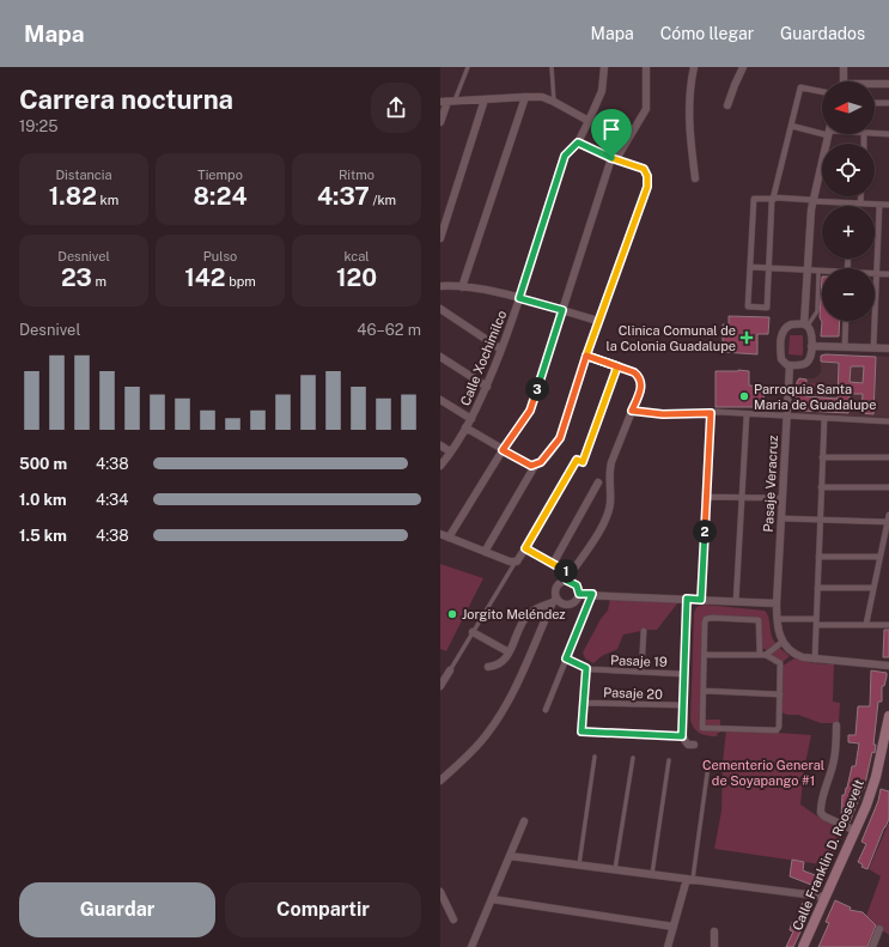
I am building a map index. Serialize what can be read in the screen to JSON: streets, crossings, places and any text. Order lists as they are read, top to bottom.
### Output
{
  "streets": {
    "main road": ["Calle Franklin D. Roosevelt"],
    "street": [
      "Calle Xochimilco",
      "Pasaje Veracruz",
      "Pasaje 19",
      "Pasaje 20"
    ]
  },
  "parks": ["Cementerio General de Soyapango #1"],
  "places": {
    "health": ["Clinica Comunal de la Colonia Guadalupe"],
    "other": ["Parroquia Santa Maria de Guadalupe", "Jorgito Meléndez"]
  },
  "north": "left",
  "page": {
    "header": "Mapa",
    "nav": ["Mapa", "Cómo llegar", "Guardados"],
    "heading": ["Carrera nocturna", "19:25"],
    "map_buttons": ["+", "−"],
    "stats": [
      ["Distancia", "1.82 km"],
      ["Tiempo", "8:24"],
      ["Ritmo", "4:37 /km"],
      ["Desnivel", "23 m"],
      ["Pulso", "142 bpm"],
      ["kcal", "120"]
    ],
    "chart": ["Desnivel", "46–62 m"],
    "pins": ["3", "2", "1"],
    "list": [
      {
        "name": "500 m",
        "note": "4:38"
      },
      {
        "name": "1.0 km",
        "note": "4:34"
      },
      {
        "name": "1.5 km",
        "note": "4:38"
      }
    ],
    "buttons": ["Guardar", "Compartir"]
  }
}
